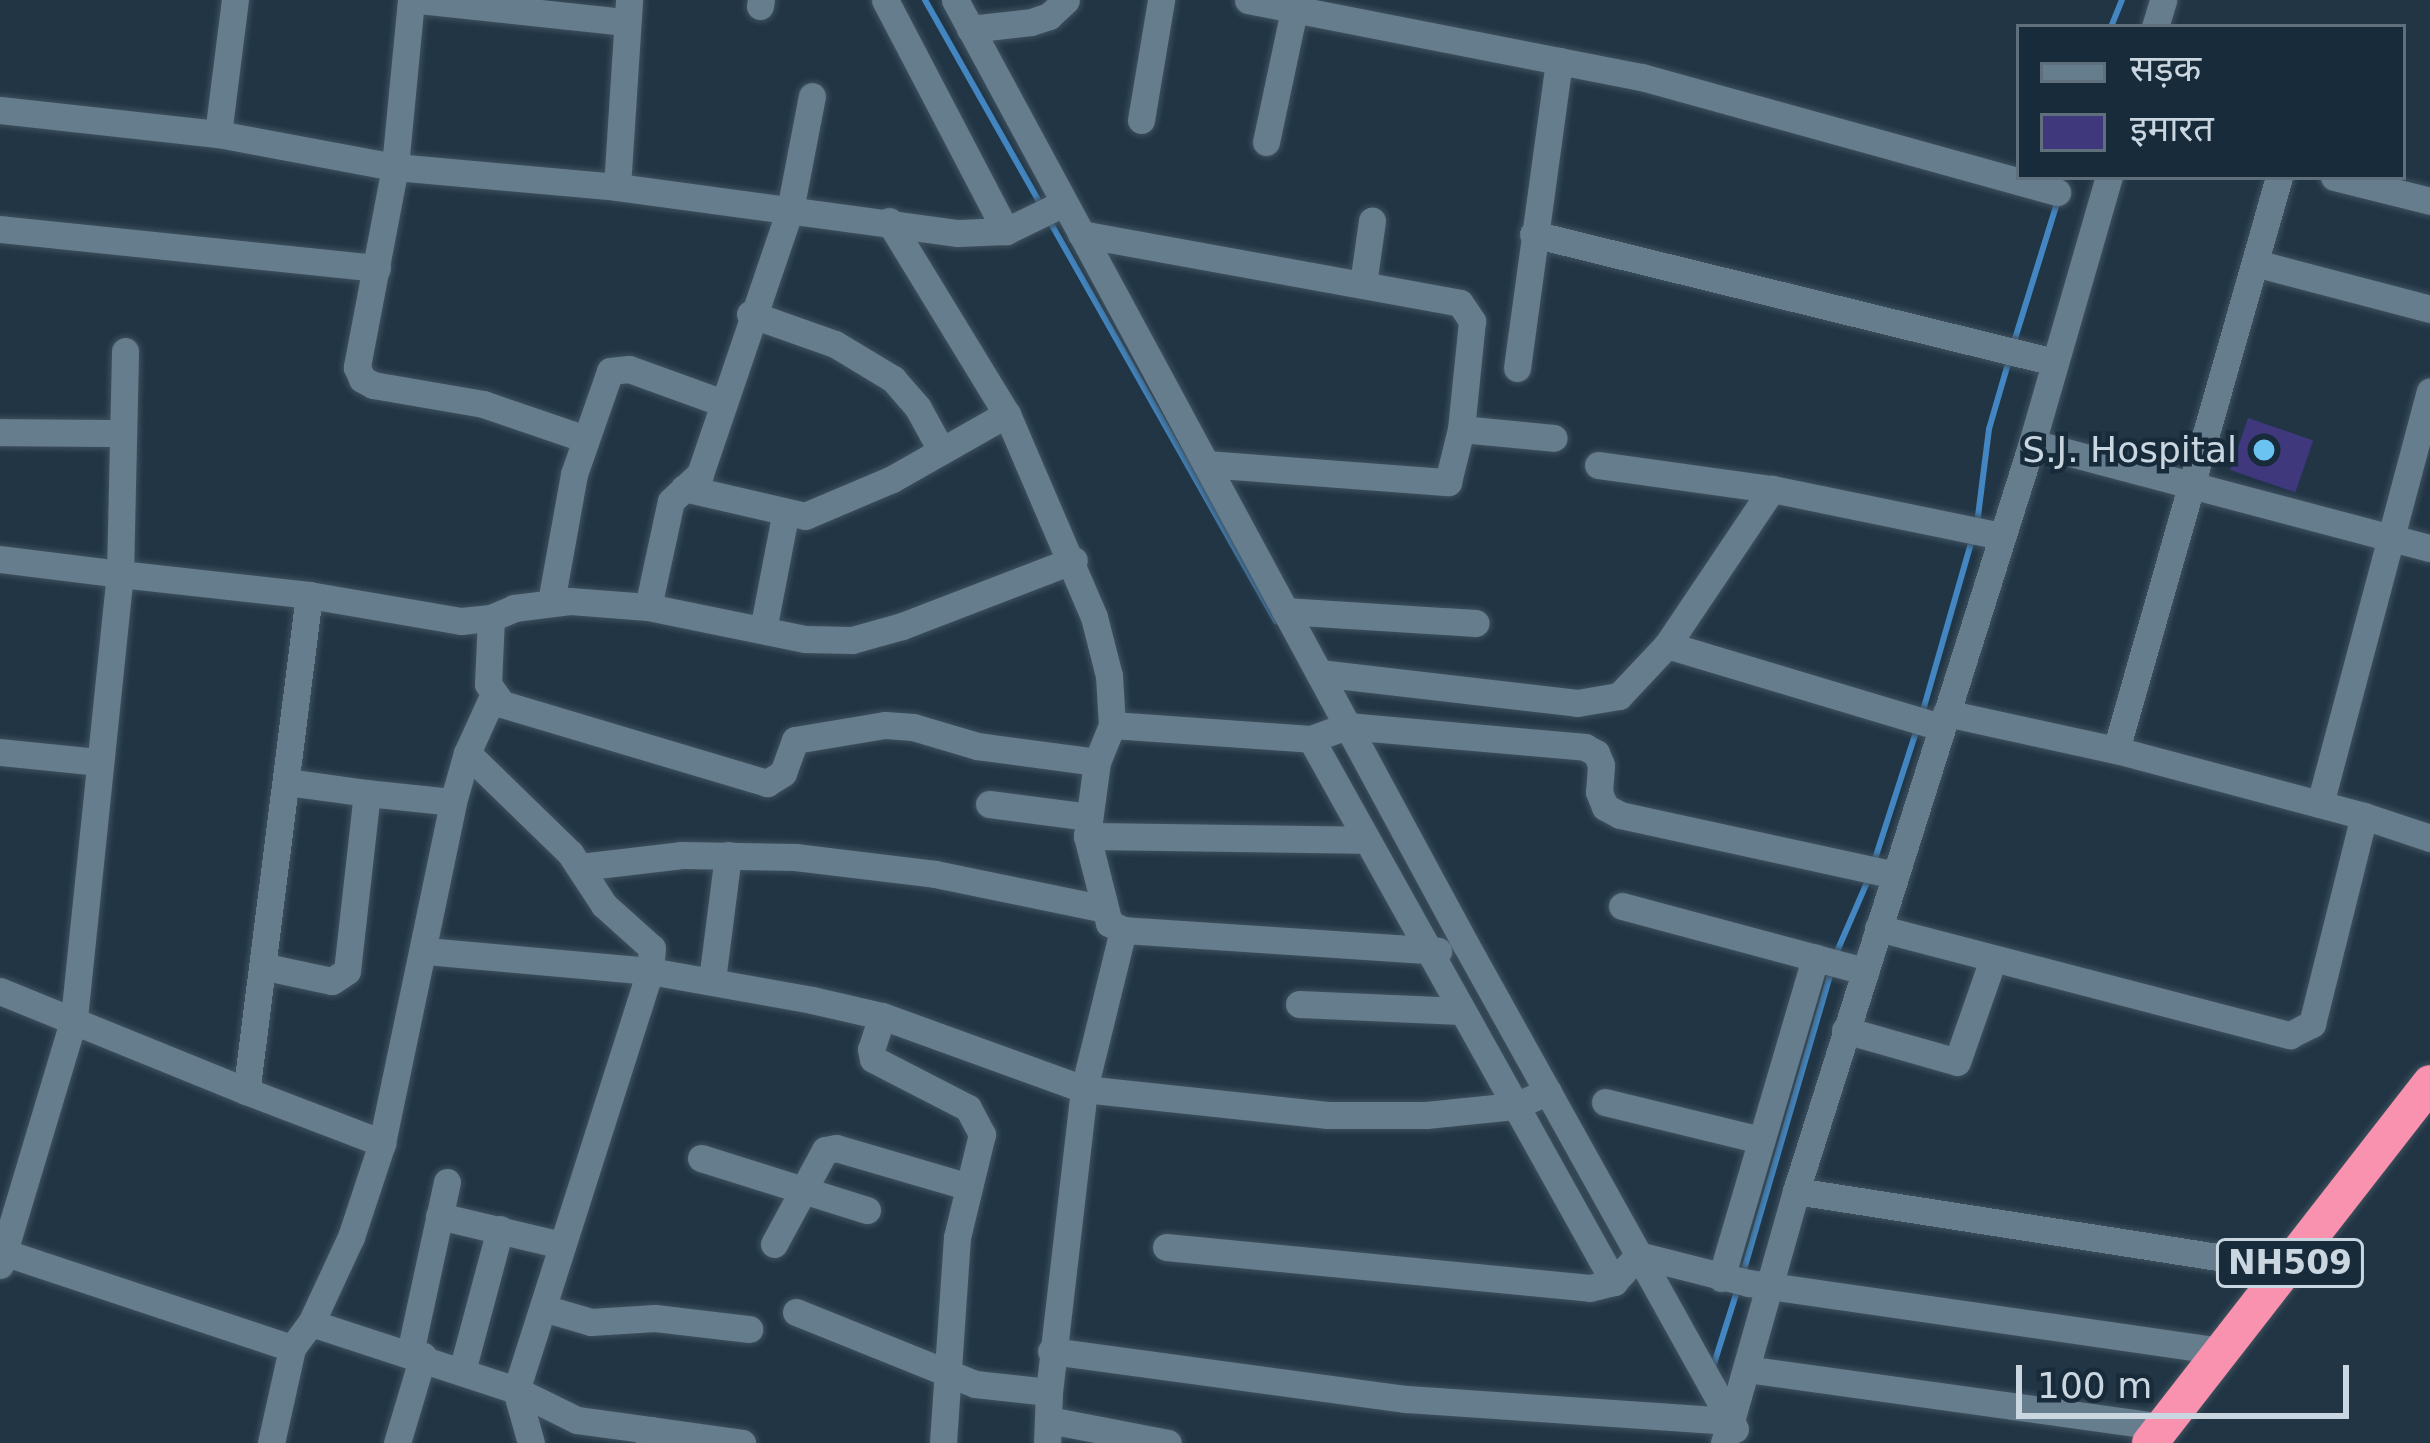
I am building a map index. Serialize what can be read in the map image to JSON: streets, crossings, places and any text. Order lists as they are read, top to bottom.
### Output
{
  "streets": {
    "highway": ["NH509"]
  },
  "places": ["S.J. Hospital"],
  "legend": ["सड़क", "इमारत"],
  "scale_bar": "100 m"
}
